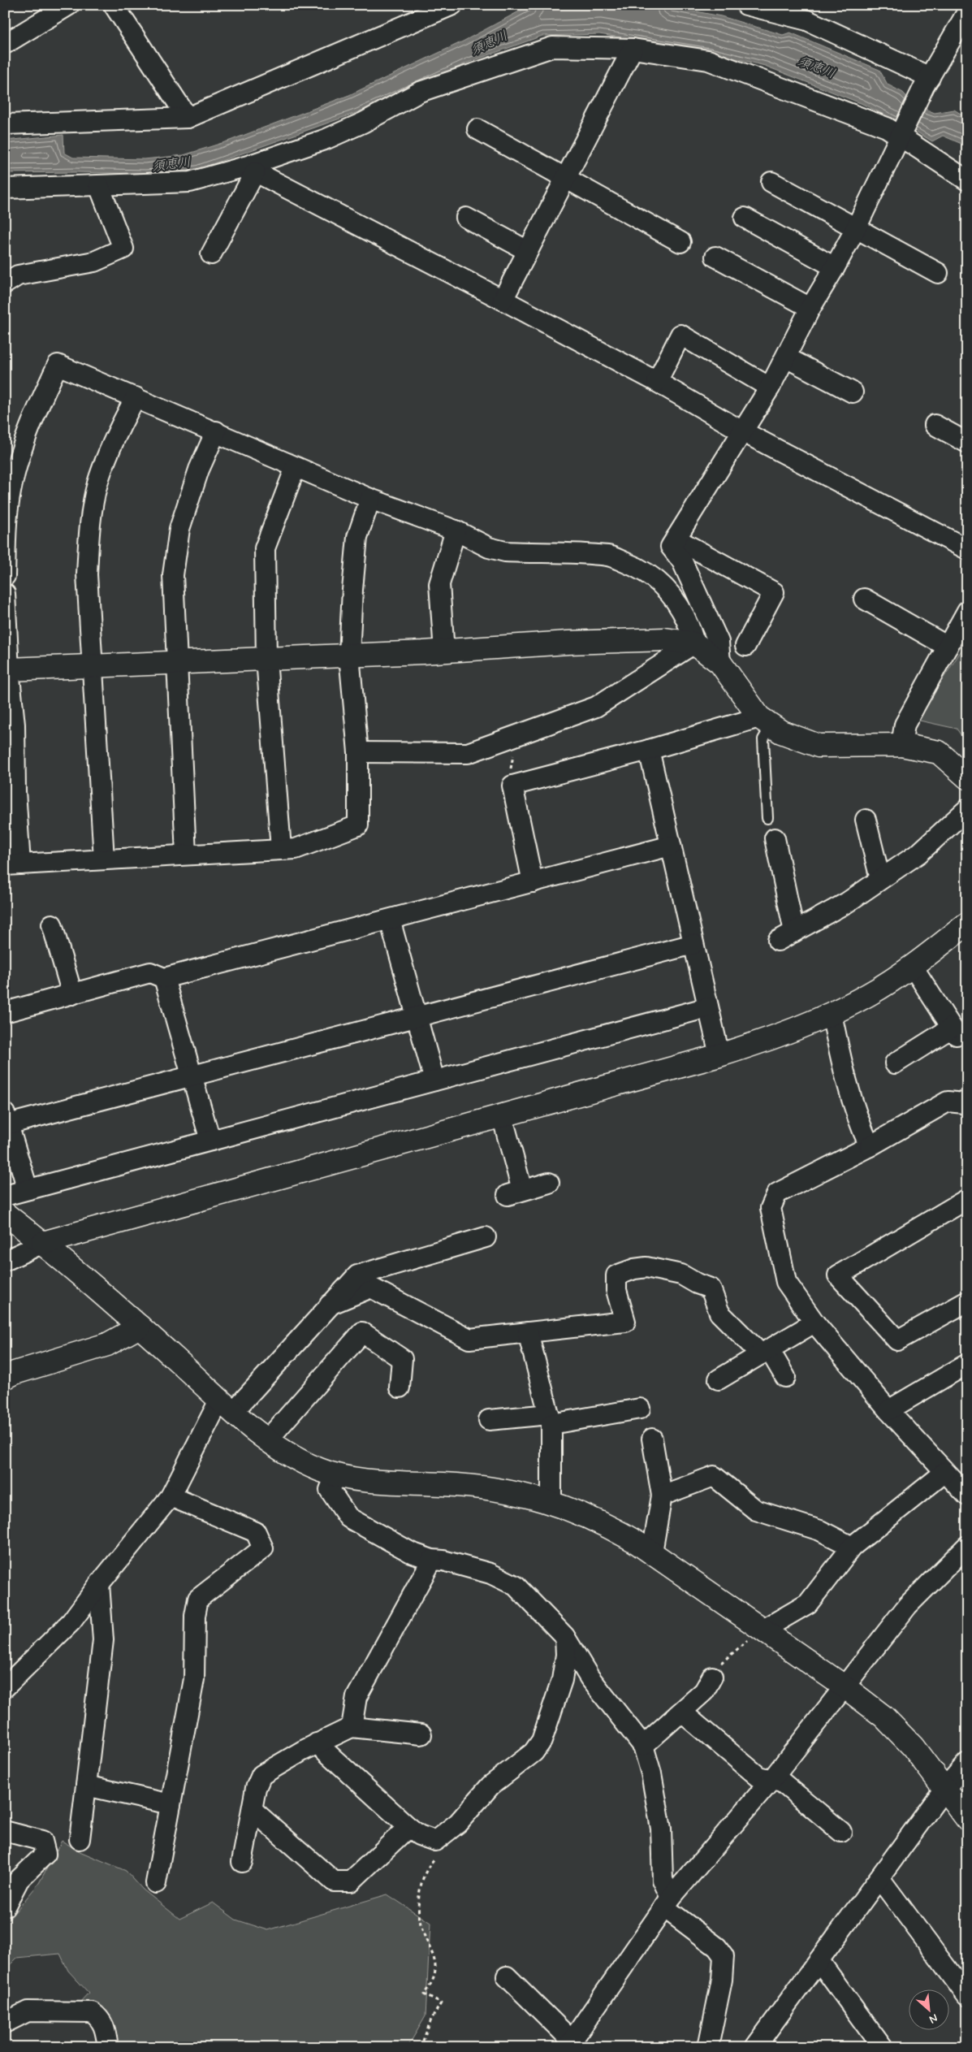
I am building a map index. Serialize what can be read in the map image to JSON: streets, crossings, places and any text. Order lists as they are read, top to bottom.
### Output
{
  "water": ["須恵川"],
  "north": "bottom right"
}
